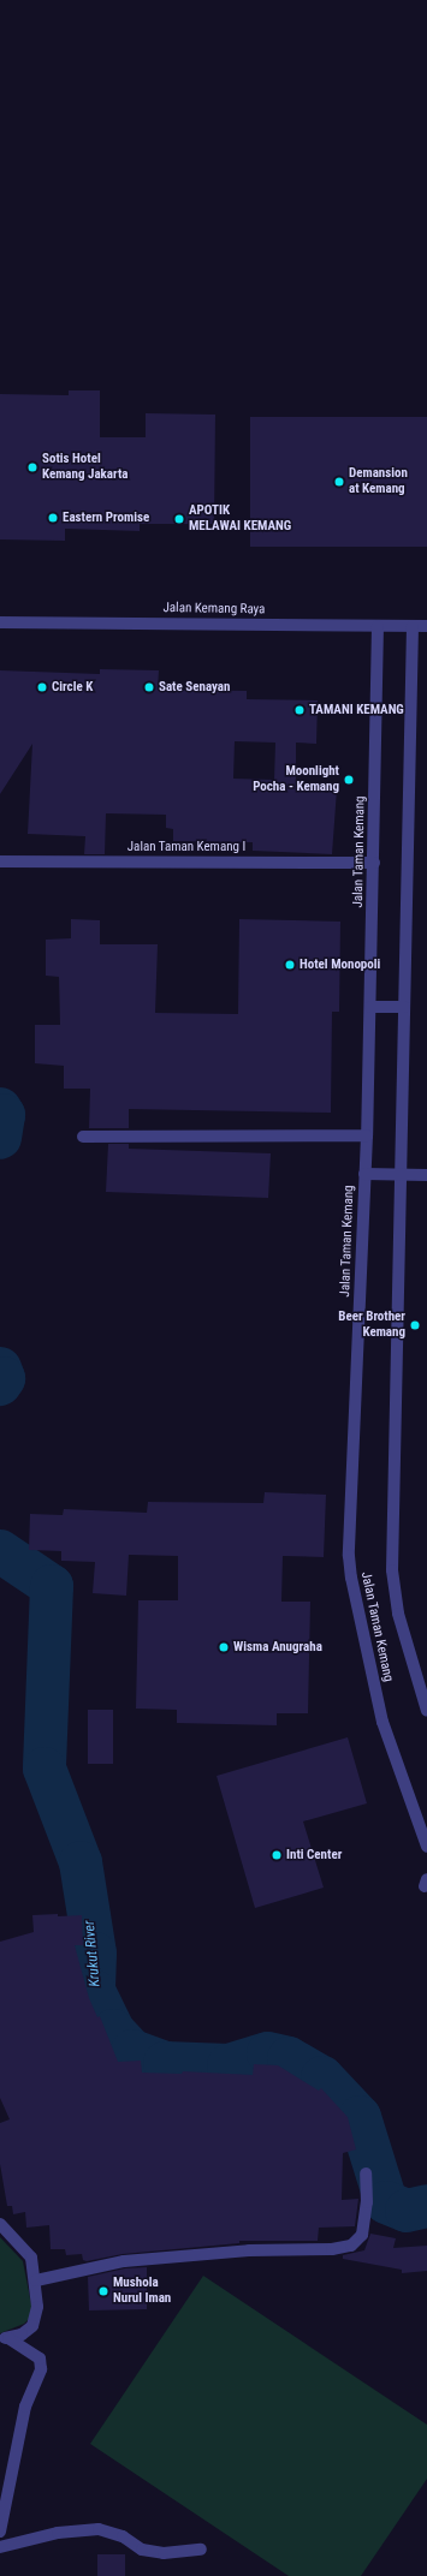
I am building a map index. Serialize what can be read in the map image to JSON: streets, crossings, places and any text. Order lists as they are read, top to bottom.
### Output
{
  "streets": {
    "street": ["Jalan Kemang Raya", "Jalan Taman Kemang I", "Jalan Taman Kemang"]
  },
  "crossings": [
    ["Jalan Kemang Raya", "Jalan Taman Kemang"],
    ["Jalan Taman Kemang I", "Jalan Taman Kemang"]
  ],
  "water": ["Krukut River"],
  "places": [
    "Sotis Hotel Kemang Jakarta",
    "Demansion at Kemang",
    "Eastern Promise",
    "APOTIK MELAWAI KEMANG",
    "Circle K",
    "Sate Senayan",
    "TAMANI KEMANG",
    "Moonlight Pocha - Kemang",
    "Hotel Monopoli",
    "Beer Brother Kemang",
    "Wisma Anugraha",
    "Inti Center",
    "Mushola Nurul Iman"
  ]
}
